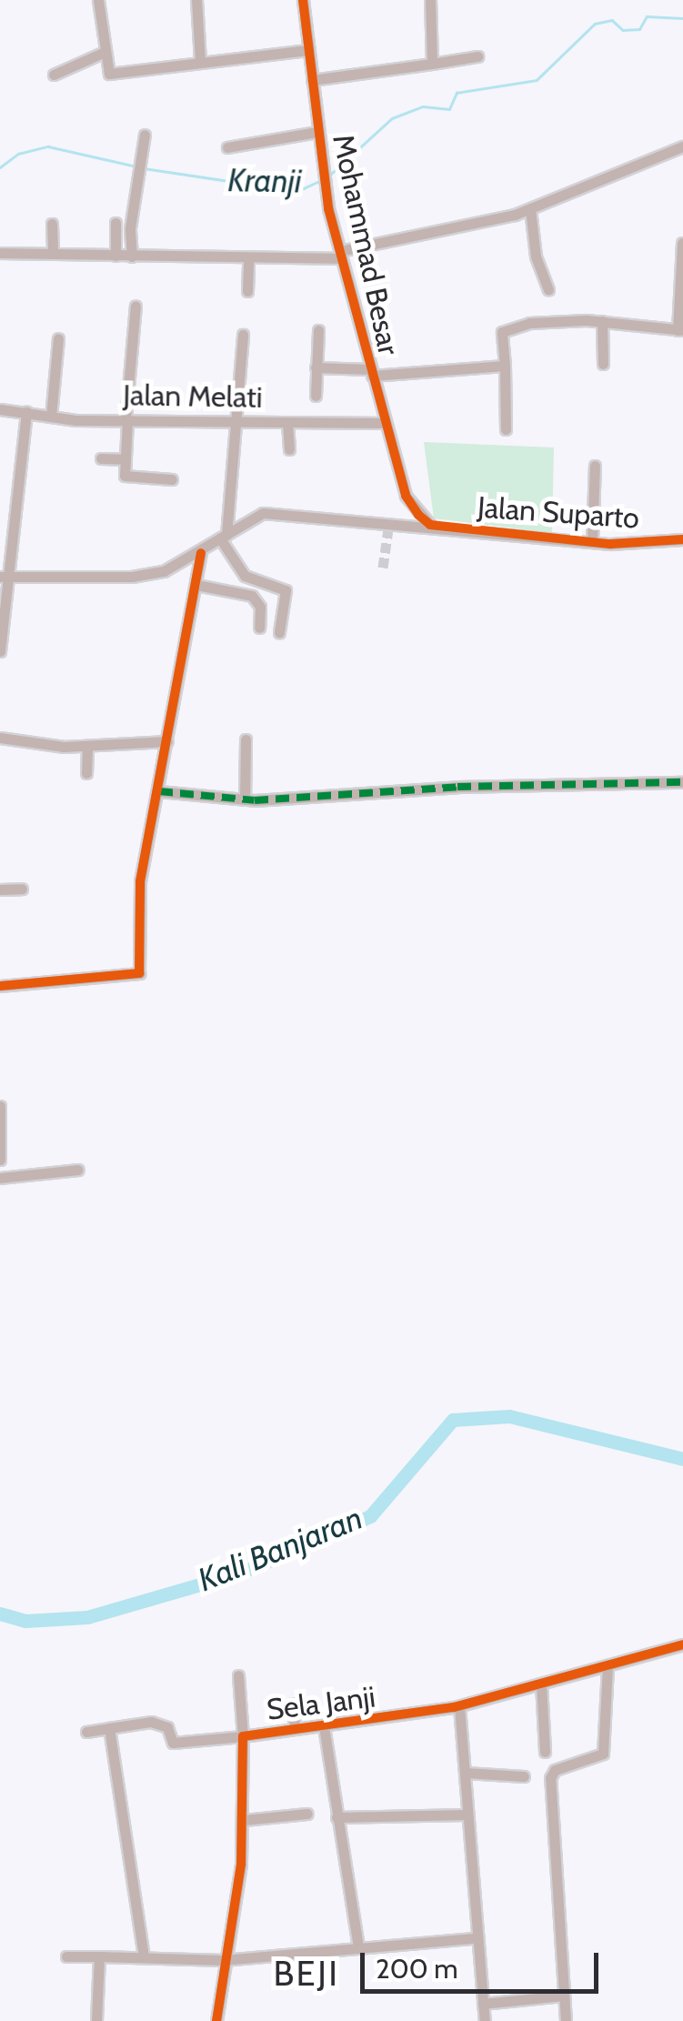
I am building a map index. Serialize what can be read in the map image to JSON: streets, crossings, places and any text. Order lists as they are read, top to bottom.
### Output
{
  "streets": {
    "street": [
      "Mohammad Besar",
      "Jalan Melati",
      "Jalan Suparto",
      "Sela Janji"
    ]
  },
  "crossings": [
    ["Mohammad Besar", "Jalan Melati"]
  ],
  "districts": ["BEJI"],
  "water": ["Kranji", "Kali Banjaran"],
  "scale_bar": "200 m"
}
